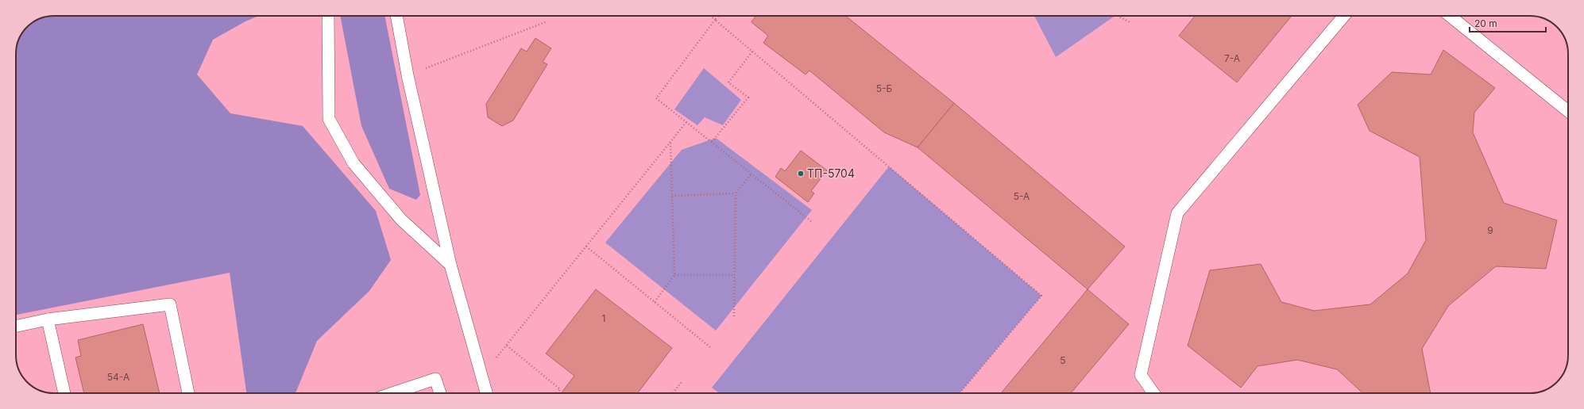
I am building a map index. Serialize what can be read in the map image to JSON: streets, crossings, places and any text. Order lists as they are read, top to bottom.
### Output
{
  "places": ["ТП-5704"],
  "house_numbers": [
    "7-А",
    "5-Б",
    "5-А",
    "9",
    "1",
    "5",
    "54-А"
  ],
  "scale_bar": "20 m"
}
